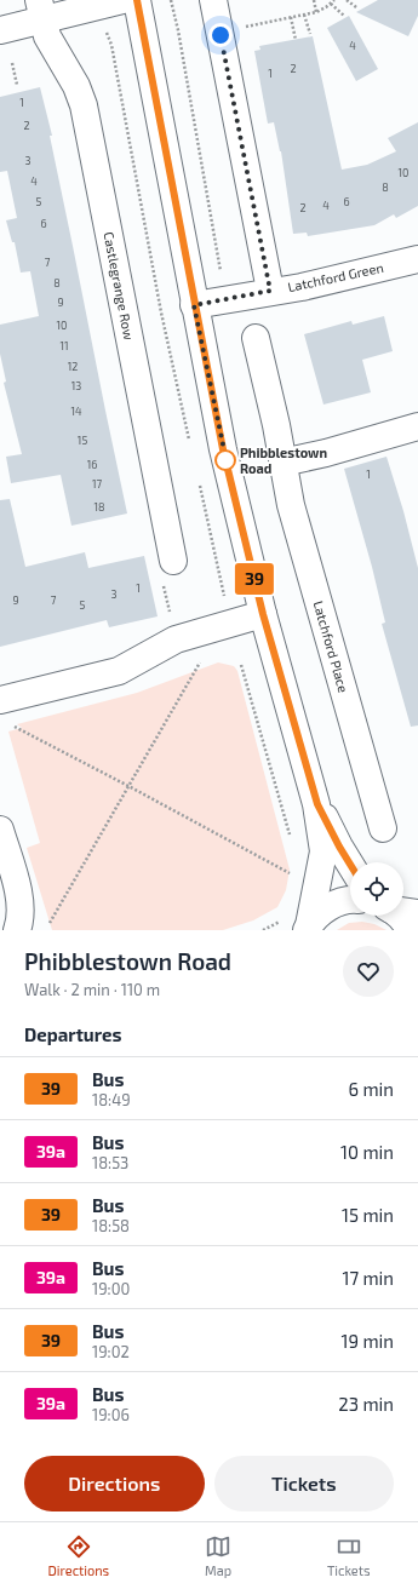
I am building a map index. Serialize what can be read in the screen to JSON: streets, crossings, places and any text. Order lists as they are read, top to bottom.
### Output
{
  "streets": {
    "street": ["Latchford Green", "Castlegrange Row", "Latchford Place"]
  },
  "places": ["Phibblestown Road"],
  "lines": ["bus line 39"],
  "house_numbers": [
    "4",
    "2",
    "1",
    "1",
    "2",
    "3",
    "10",
    "4",
    "8",
    "5",
    "6",
    "4",
    "2",
    "6",
    "7",
    "8",
    "9",
    "10",
    "11",
    "12",
    "13",
    "14",
    "15",
    "16",
    "1",
    "17",
    "18",
    "1",
    "3",
    "9",
    "7",
    "5"
  ],
  "page": {
    "on_map": "39",
    "heading": [
      ["Phibblestown Road", "Walk · 2 min · 110 m"],
      "Departures"
    ],
    "list": [
      {
        "mark": "39",
        "name": "Bus",
        "note": "18:49",
        "value": "6 min"
      },
      {
        "mark": "39a",
        "name": "Bus",
        "note": "18:53",
        "value": "10 min"
      },
      {
        "mark": "39",
        "name": "Bus",
        "note": "18:58",
        "value": "15 min"
      },
      {
        "mark": "39a",
        "name": "Bus",
        "note": "19:00",
        "value": "17 min"
      },
      {
        "mark": "39",
        "name": "Bus",
        "note": "19:02",
        "value": "19 min"
      },
      {
        "mark": "39a",
        "name": "Bus",
        "note": "19:06",
        "value": "23 min"
      }
    ],
    "buttons": ["Directions", "Tickets"],
    "tabs": ["Directions", "Map", "Tickets"]
  }
}
